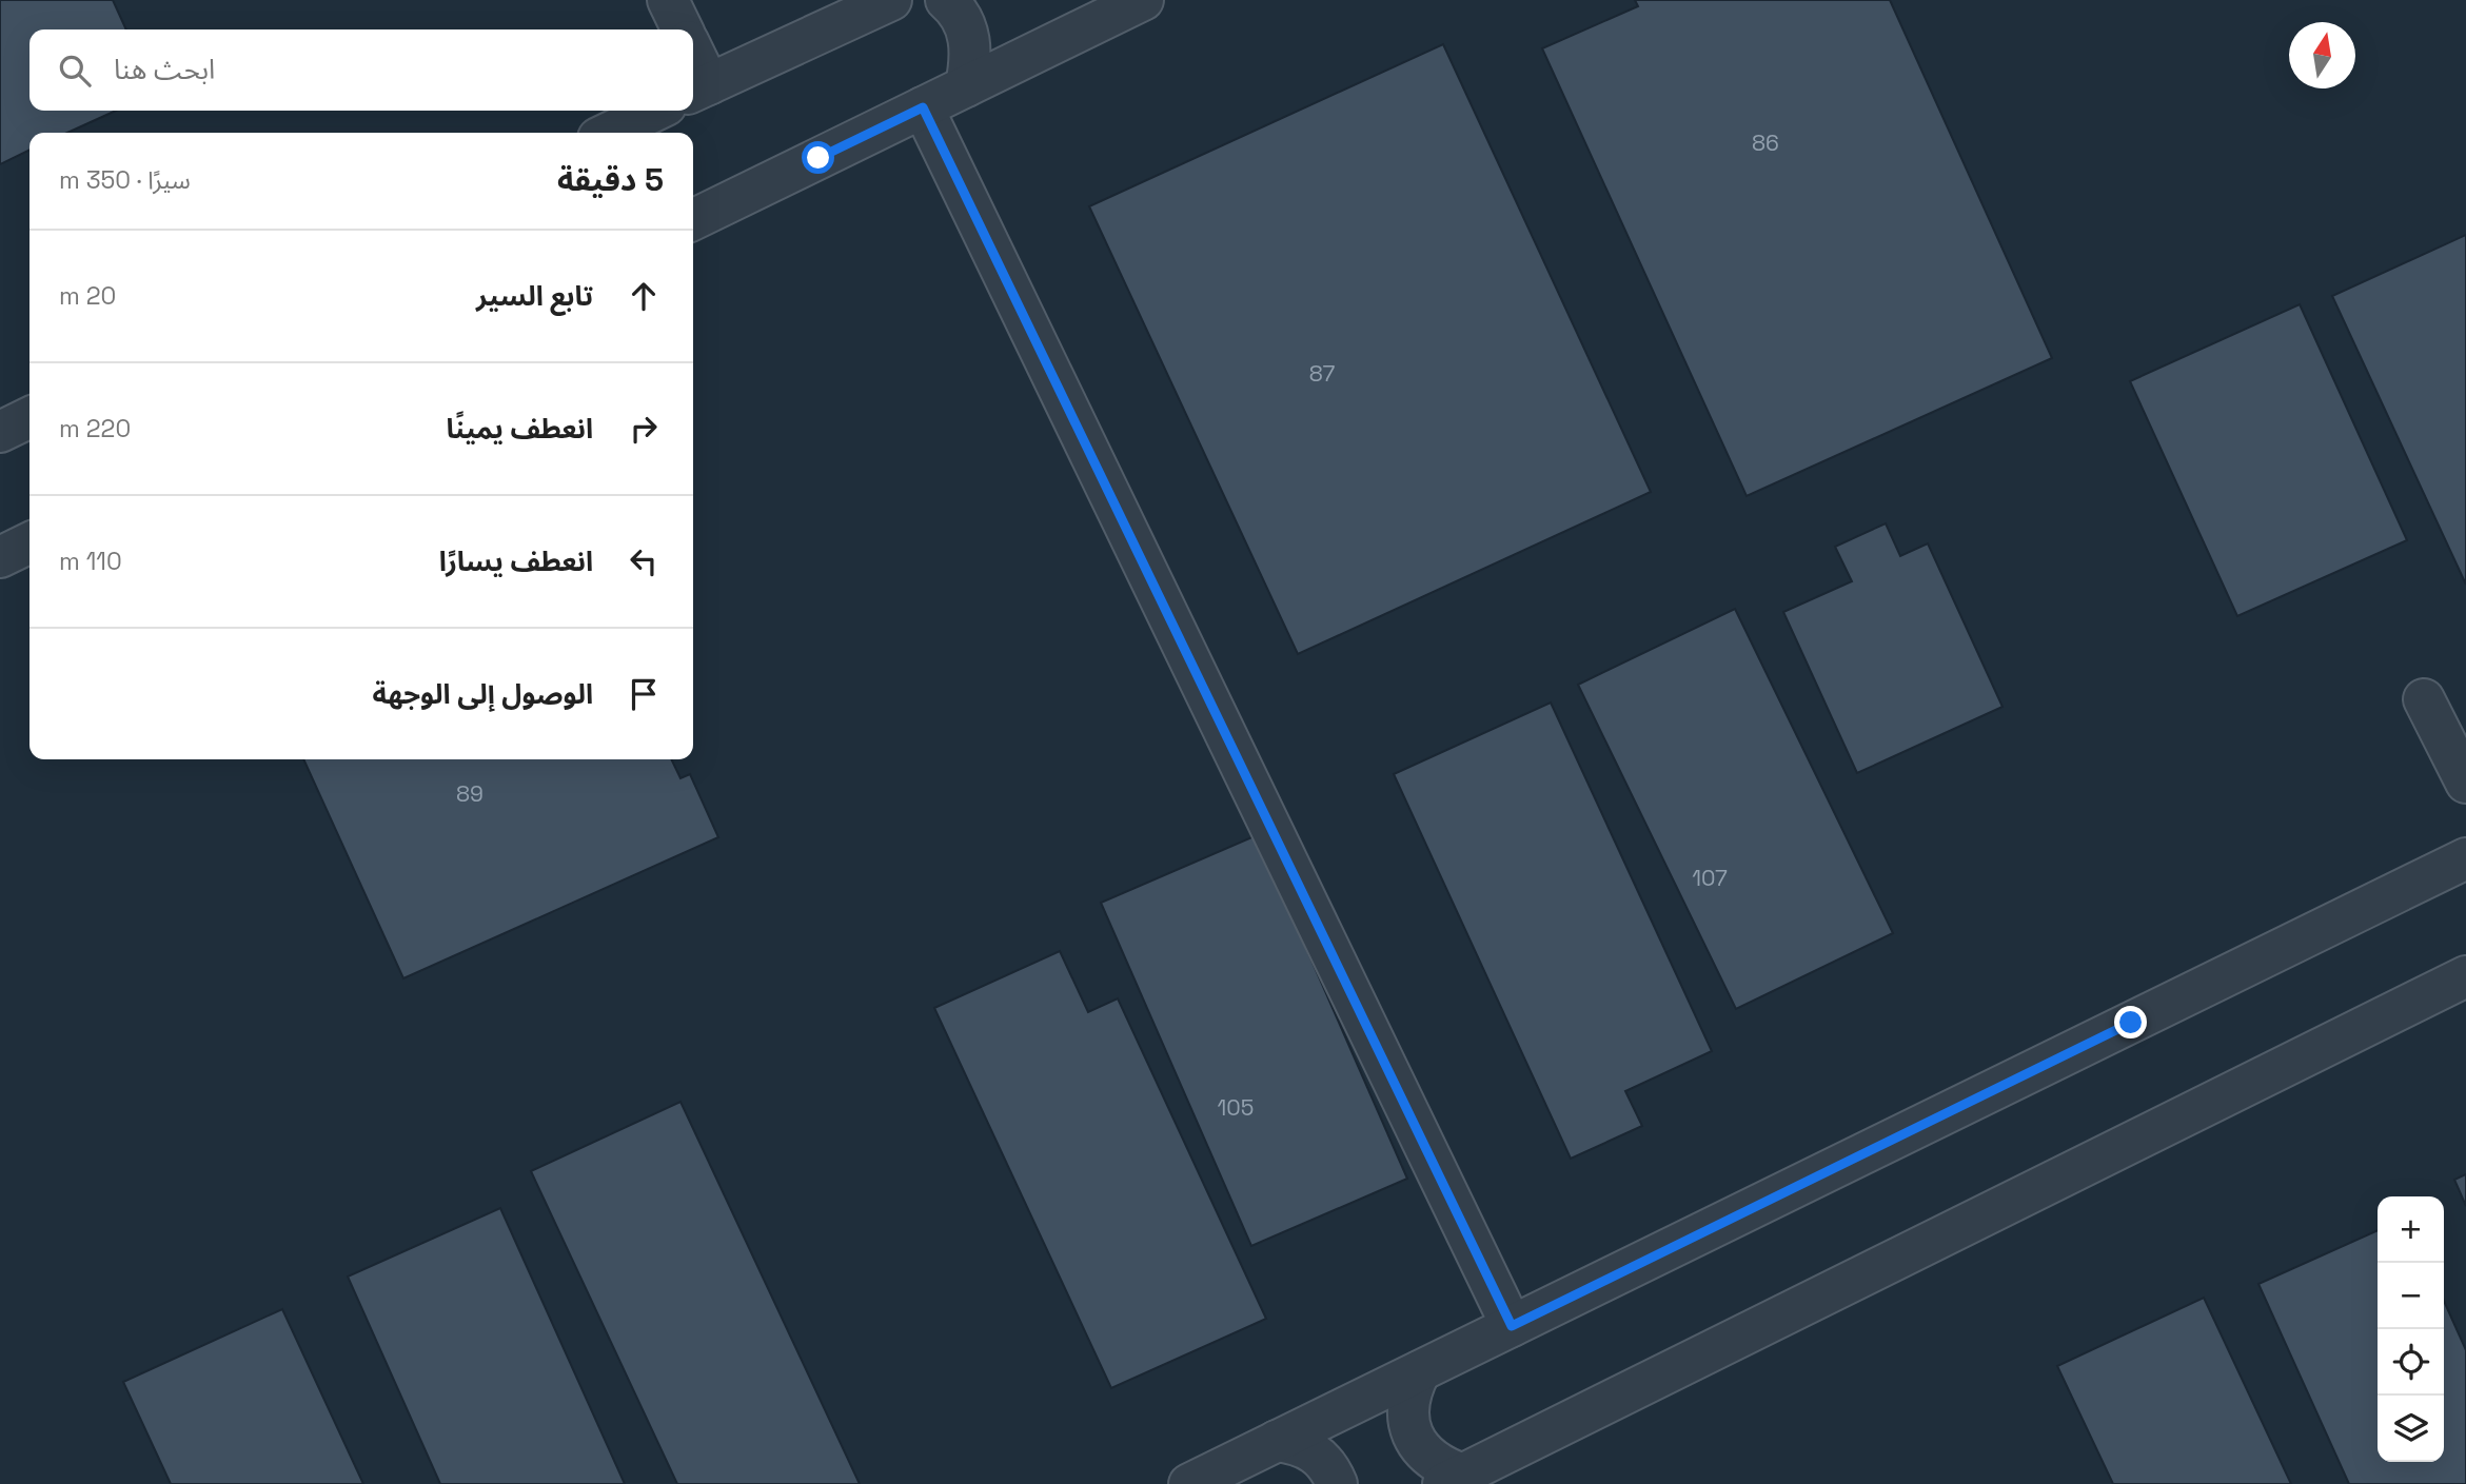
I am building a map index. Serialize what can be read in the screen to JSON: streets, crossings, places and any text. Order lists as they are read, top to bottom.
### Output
{
  "house_numbers": [
    "86",
    "87",
    "89",
    "107",
    "105"
  ],
  "north": "top",
  "page": {
    "search": "ابحث هنا",
    "heading": ["5 دقيقة", "سيرًا · 350 m"],
    "list": [
      ["تابع السير", "20 m"],
      ["انعطف يمينًا", "220 m"],
      ["انعطف يسارًا", "110 m"],
      "الوصول إلى الوجهة"
    ],
    "map_buttons": ["+", "−"]
  }
}
